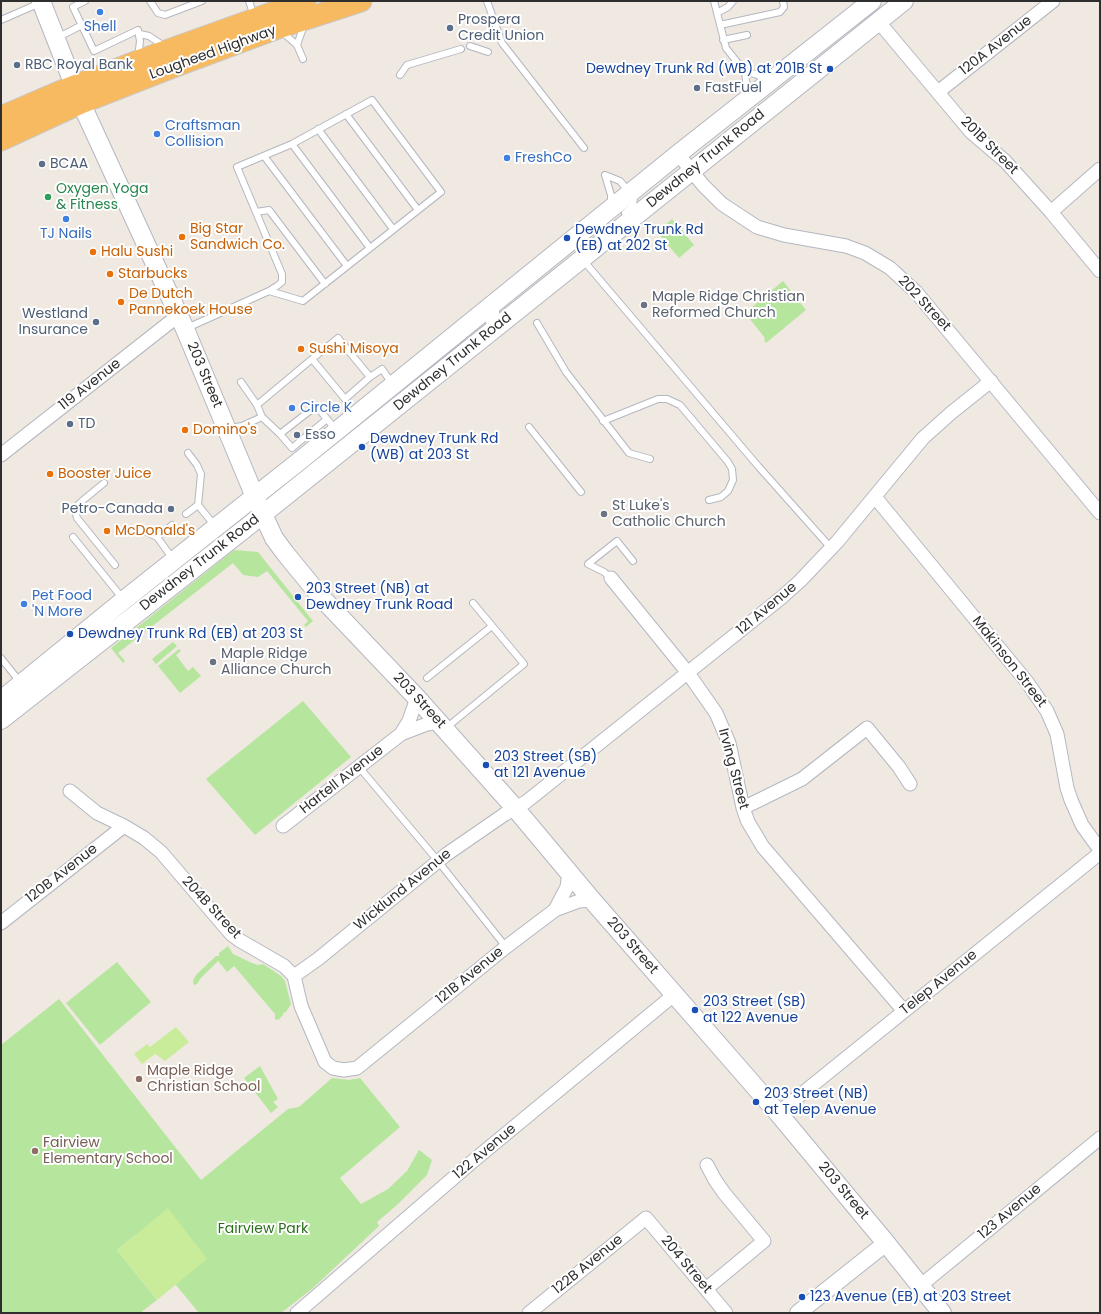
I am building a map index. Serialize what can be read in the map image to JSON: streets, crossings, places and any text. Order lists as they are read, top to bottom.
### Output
{
  "streets": {
    "highway": ["Lougheed Highway"],
    "main road": ["Dewdney Trunk Road", "203 Street"],
    "street": [
      "120A Avenue",
      "201B Street",
      "202 Street",
      "119 Avenue",
      "121 Avenue",
      "Makinson Street",
      "Irving Street",
      "Hartell Avenue",
      "120B Avenue",
      "Wicklund Avenue",
      "204B Street",
      "121B Avenue",
      "Telep Avenue",
      "122 Avenue",
      "123 Avenue",
      "122B Avenue",
      "204 Street"
    ]
  },
  "crossings": [
    ["120A Avenue", "201B Street"],
    ["Lougheed Highway", "203 Street"],
    ["201B Street", "Dewdney Trunk Road"],
    ["Dewdney Trunk Road", "202 Street"],
    ["Dewdney Trunk Road", "203 Street"],
    ["202 Street", "121 Avenue"],
    ["203 Street", "119 Avenue"],
    ["203 Street", "121 Avenue"],
    ["203 Street", "Hartell Avenue"],
    ["203 Street", "Wicklund Avenue"],
    ["203 Street", "121B Avenue"],
    ["203 Street", "Telep Avenue"],
    ["203 Street", "122 Avenue"],
    ["203 Street", "123 Avenue"],
    ["121 Avenue", "Makinson Street"],
    ["121 Avenue", "Irving Street"],
    ["121 Avenue", "Wicklund Avenue"],
    ["Makinson Street", "Telep Avenue"],
    ["Irving Street", "Telep Avenue"],
    ["120B Avenue", "204B Street"],
    ["Wicklund Avenue", "204B Street"],
    ["Wicklund Avenue", "121B Avenue"],
    ["204B Street", "121B Avenue"],
    ["122B Avenue", "204 Street"]
  ],
  "parks": ["Fairview Park"],
  "places": [
    "Shell",
    "Prospera Credit Union",
    "RBC Royal Bank",
    "Dewdney Trunk Rd (WB) at 201B St",
    "FastFuel",
    "Craftsman Collision",
    "FreshCo",
    "BCAA",
    "Oxygen Yoga & Fitness",
    "TJ Nails",
    "Big Star Sandwich Co.",
    "Dewdney Trunk Rd (EB) at 202 St",
    "Halu Sushi",
    "Starbucks",
    "De Dutch Pannekoek House",
    "Maple Ridge Christian Reformed Church",
    "Westland Insurance",
    "Sushi Misoya",
    "Circle K",
    "TD",
    "Domino's",
    "Esso",
    "Dewdney Trunk Rd (WB) at 203 St",
    "Booster Juice",
    "Petro-Canada",
    "St Luke's Catholic Church",
    "McDonald's",
    "203 Street (NB) at Dewdney Trunk Road",
    "Pet Food 'N More",
    "Dewdney Trunk Rd (EB) at 203 St",
    "Maple Ridge Alliance Church",
    "203 Street (SB) at 121 Avenue",
    "203 Street (SB) at 122 Avenue",
    "Maple Ridge Christian School",
    "203 Street (NB) at Telep Avenue",
    "Fairview Elementary School",
    "123 Avenue (EB) at 203 Street"
  ]
}
